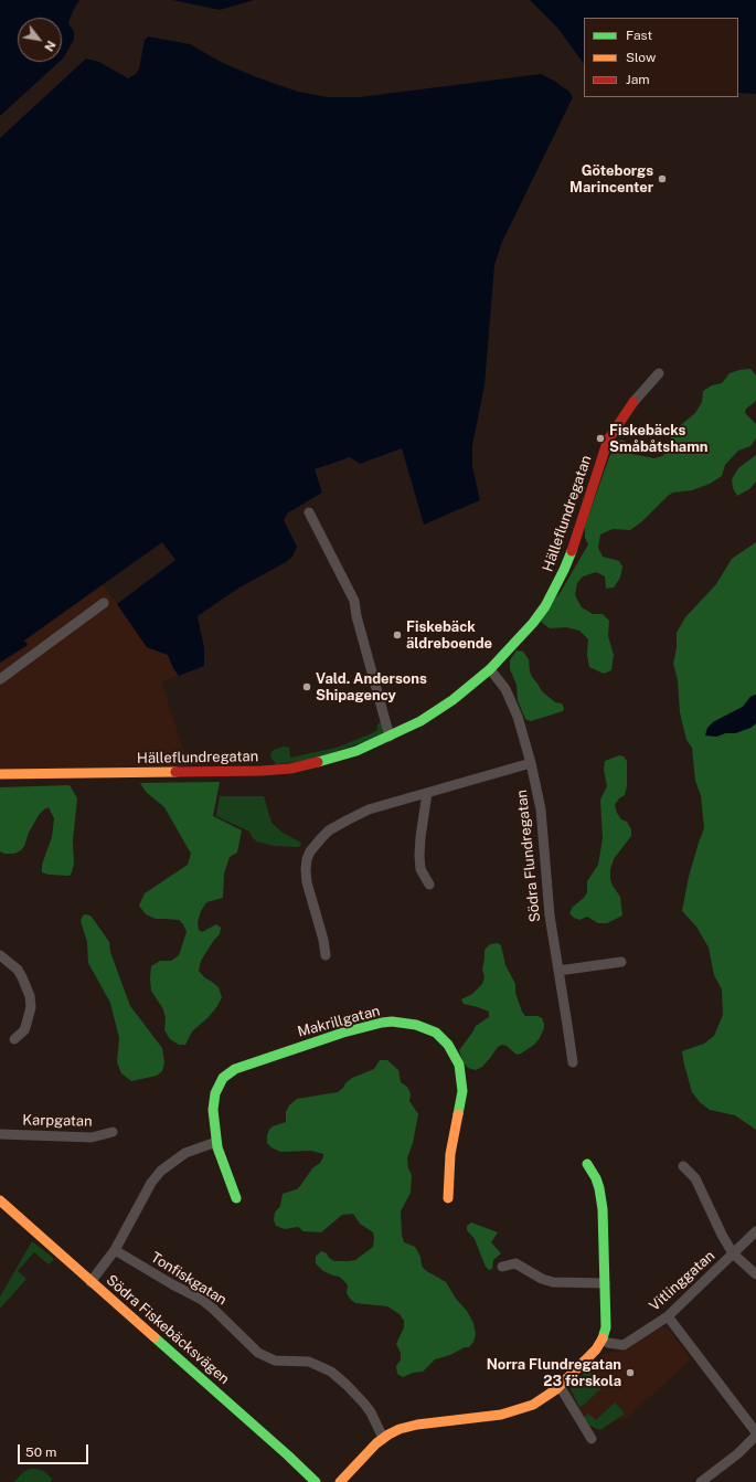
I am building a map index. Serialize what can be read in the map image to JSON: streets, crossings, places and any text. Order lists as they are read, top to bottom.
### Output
{
  "streets": {
    "street": [
      "Hälleflundregatan",
      "Södra Flundregatan",
      "Makrillgatan",
      "Karpgatan",
      "Tonfiskgatan",
      "Vitlinggatan",
      "Södra Fiskebäcksvägen"
    ]
  },
  "crossings": [
    ["Hälleflundregatan", "Södra Flundregatan"]
  ],
  "places": [
    "Göteborgs Marincenter",
    "Fiskebäcks Småbåtshamn",
    "Fiskebäck äldreboende",
    "Vald. Andersons Shipagency",
    "Norra Flundregatan 23 förskola"
  ],
  "legend": ["Fast", "Slow", "Jam"],
  "scale_bar": "50 m",
  "north": "bottom right"
}
